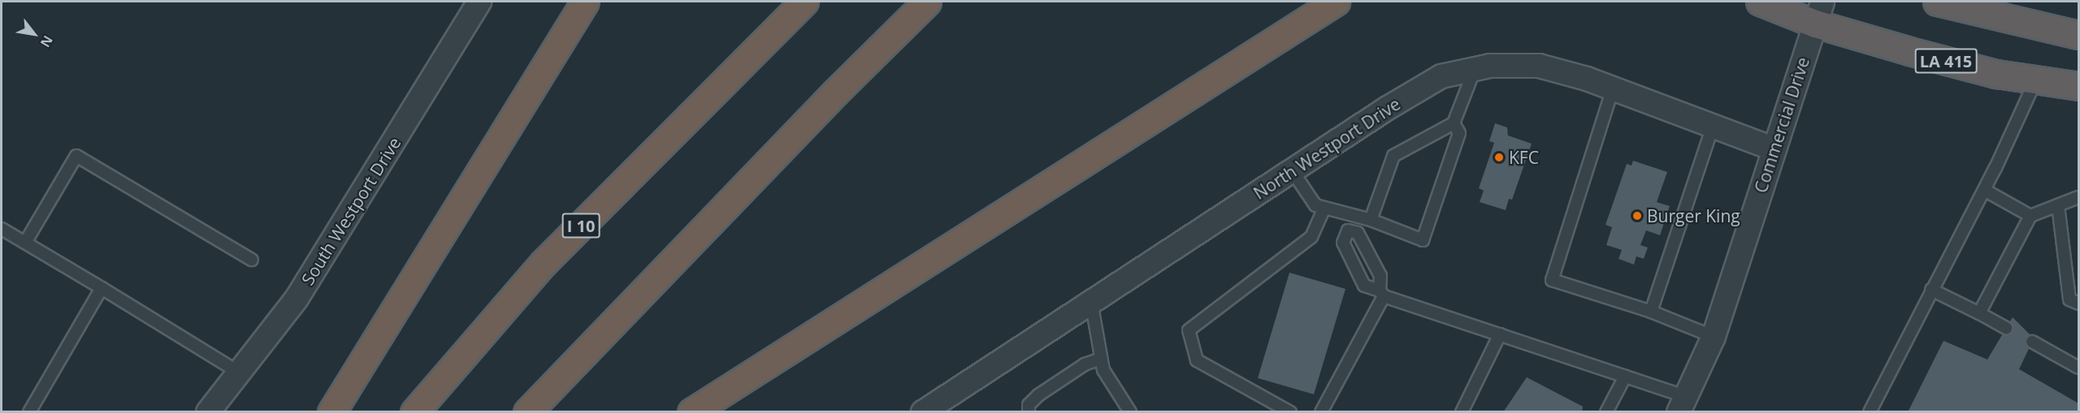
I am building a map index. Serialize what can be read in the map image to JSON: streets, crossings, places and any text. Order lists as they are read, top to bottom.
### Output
{
  "streets": {
    "highway": ["LA 415", "I 10"],
    "street": ["Commercial Drive", "North Westport Drive", "South Westport Drive"]
  },
  "crossings": [
    ["LA 415", "Commercial Drive"],
    ["Commercial Drive", "North Westport Drive"]
  ],
  "places": ["KFC", "Burger King"],
  "north": "bottom right"
}
